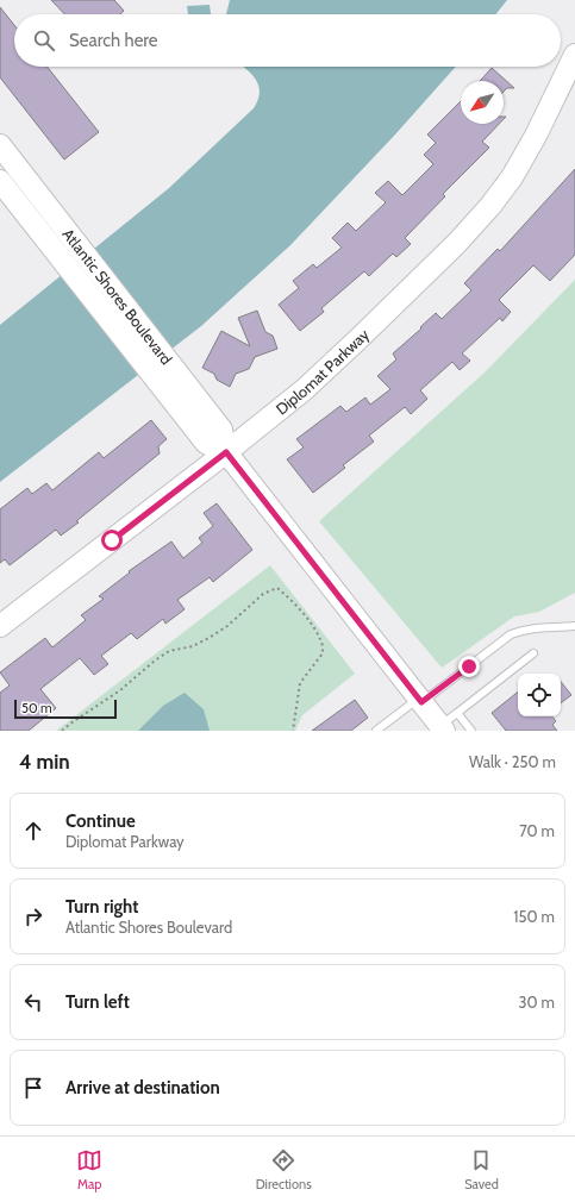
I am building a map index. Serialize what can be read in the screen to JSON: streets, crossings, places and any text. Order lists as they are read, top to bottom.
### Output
{
  "streets": {
    "street": ["Atlantic Shores Boulevard", "Diplomat Parkway"]
  },
  "crossings": [
    ["Atlantic Shores Boulevard", "Diplomat Parkway"]
  ],
  "scale_bar": "50 m",
  "north": "bottom left",
  "page": {
    "search": "Search here",
    "scale": "50 m",
    "heading": ["4 min", "Walk · 250 m"],
    "list": [
      ["Continue", "Diplomat Parkway", "70 m"],
      ["Turn right", "Atlantic Shores Boulevard", "150 m"],
      ["Turn left", "30 m"],
      "Arrive at destination"
    ],
    "nav": ["Map", "Directions", "Saved"]
  }
}
